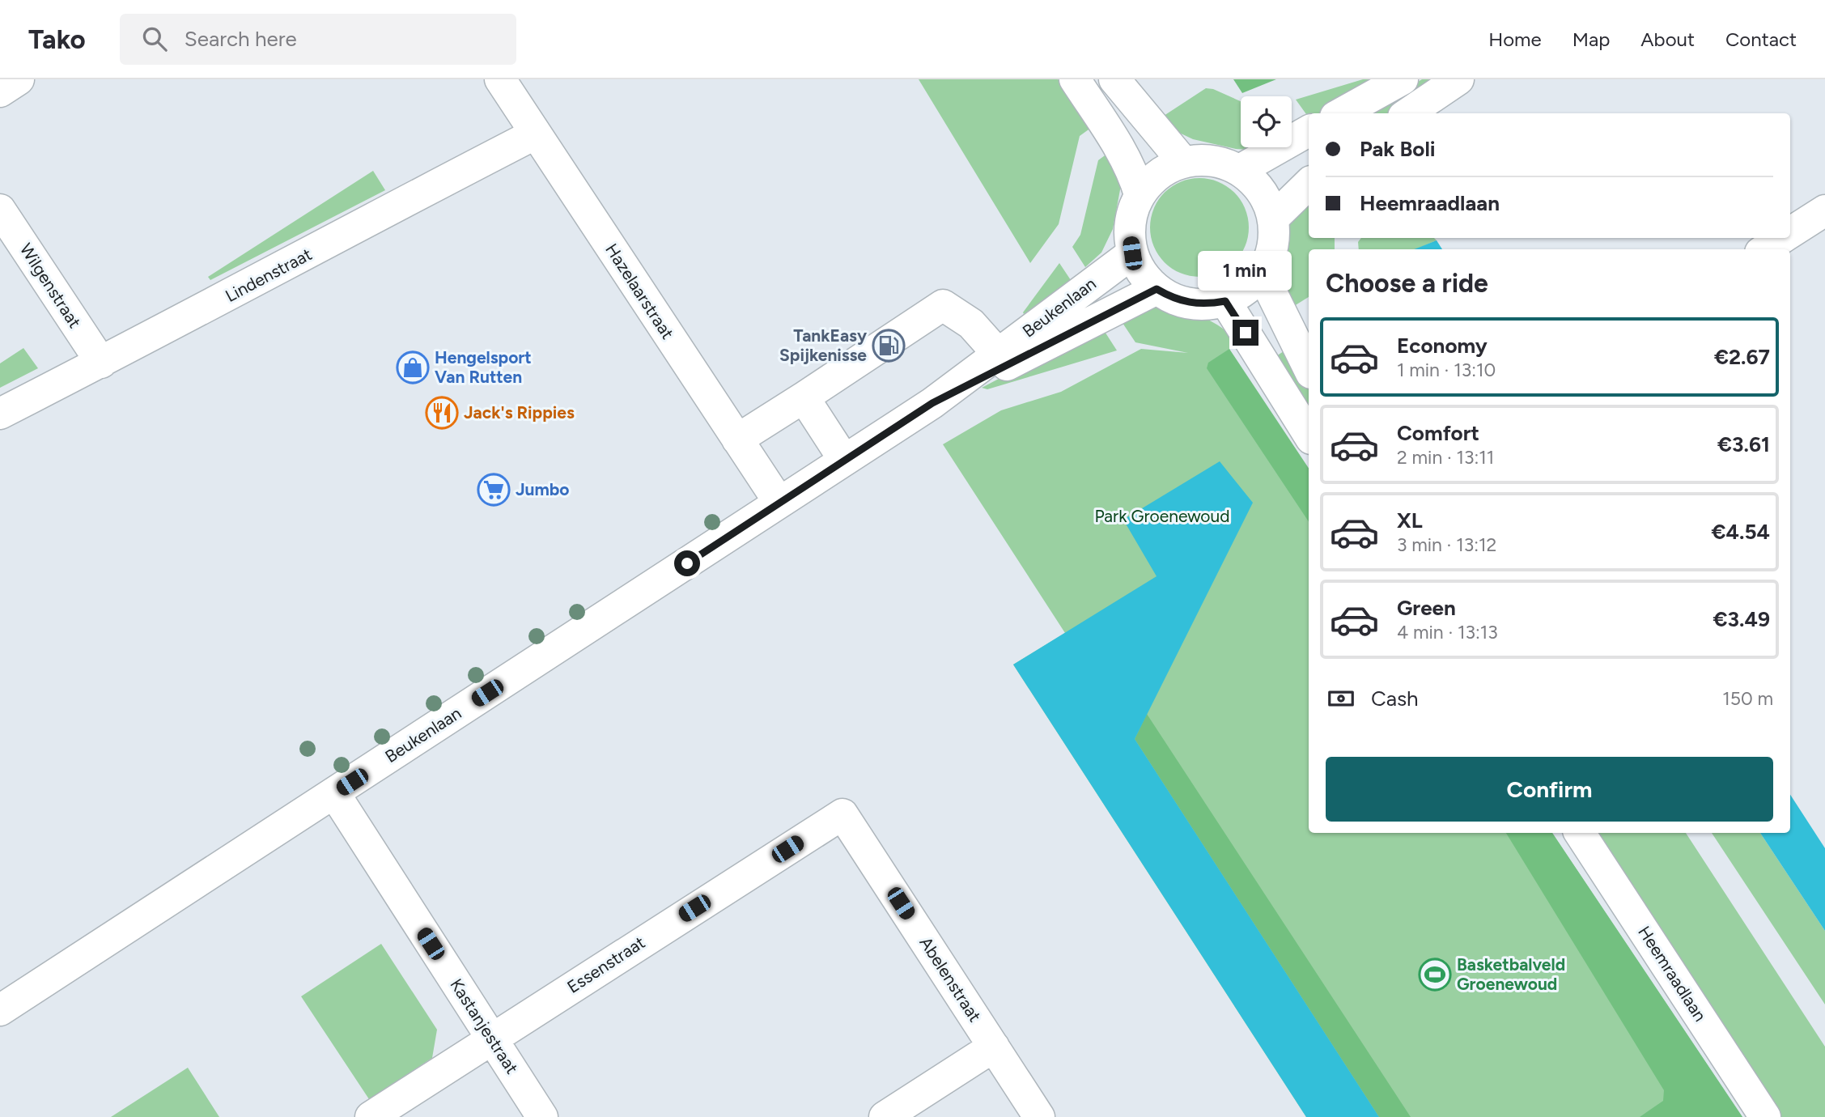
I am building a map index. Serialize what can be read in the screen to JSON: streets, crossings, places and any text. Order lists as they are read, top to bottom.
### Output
{
  "streets": {
    "street": [
      "Lindenstraat",
      "Wilgenstraat",
      "Hazelaarstraat",
      "Beukenlaan",
      "Essenstraat",
      "Heemraadlaan",
      "Abelenstraat",
      "Kastanjestraat"
    ]
  },
  "crossings": [
    ["Lindenstraat", "Wilgenstraat"],
    ["Lindenstraat", "Hazelaarstraat"],
    ["Hazelaarstraat", "Beukenlaan"],
    ["Beukenlaan", "Kastanjestraat"],
    ["Essenstraat", "Abelenstraat"],
    ["Essenstraat", "Kastanjestraat"]
  ],
  "parks": ["Park Groenewoud"],
  "places": {
    "fuel station": ["TankEasy Spijkenisse"],
    "shop": ["Hengelsport Van Rutten"],
    "restaurant": ["Jack's Rippies"],
    "supermarket": ["Jumbo"],
    "sports": ["Basketbalveld Groenewoud"]
  },
  "page": {
    "header": "Tako",
    "search": "Search here",
    "nav": [
      "Home",
      "Map",
      "About",
      "Contact"
    ],
    "banner": ["Pak Boli", "Heemraadlaan"],
    "heading": "Choose a ride",
    "bubble": "1 min",
    "list": [
      {
        "name": "Economy",
        "note": "1 min · 13:10",
        "value": "€2.67"
      },
      {
        "name": "Comfort",
        "note": "2 min · 13:11",
        "value": "€3.61"
      },
      {
        "name": "XL",
        "note": "3 min · 13:12",
        "value": "€4.54"
      },
      {
        "name": "Green",
        "note": "4 min · 13:13",
        "value": "€3.49"
      }
    ],
    "pay": ["Cash", "150 m"],
    "buttons": "Confirm"
  }
}
